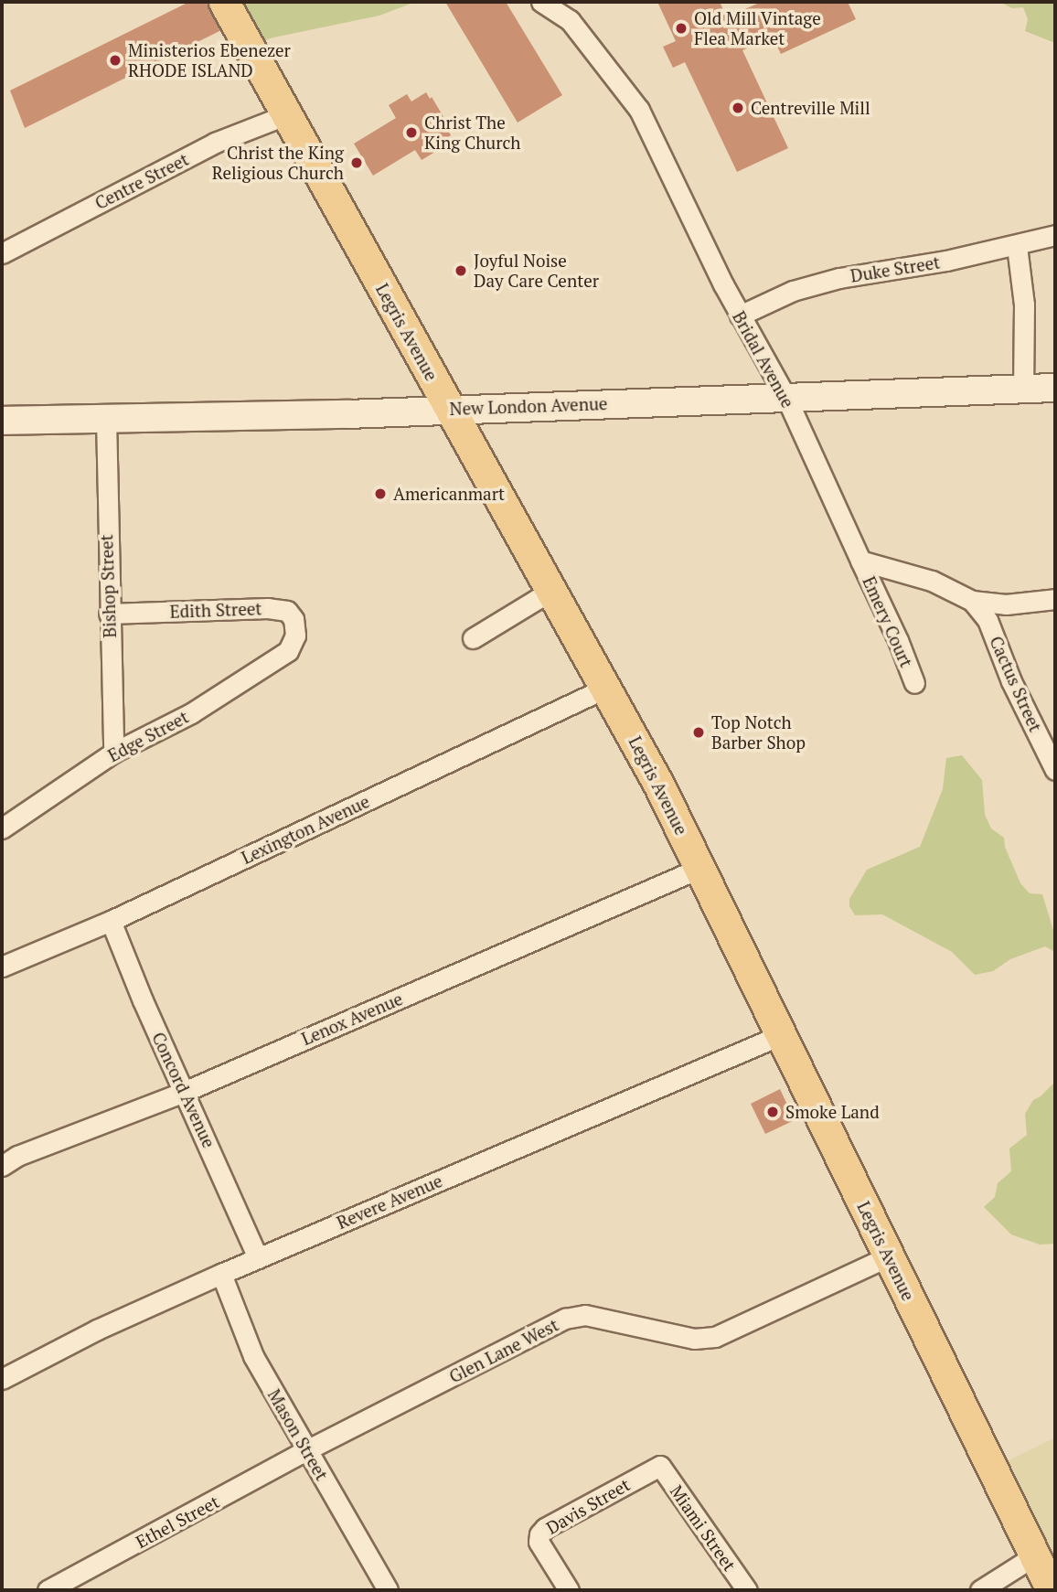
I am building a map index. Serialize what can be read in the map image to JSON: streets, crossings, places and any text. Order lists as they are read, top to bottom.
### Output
{
  "streets": {
    "main road": ["Legris Avenue", "New London Avenue"],
    "street": [
      "Centre Street",
      "Duke Street",
      "Bridal Avenue",
      "Bishop Street",
      "Edith Street",
      "Emery Court",
      "Cactus Street",
      "Edge Street",
      "Lexington Avenue",
      "Lenox Avenue",
      "Concord Avenue",
      "Revere Avenue",
      "Glen Lane West",
      "Mason Street",
      "Davis Street",
      "Ethel Street",
      "Miami Street"
    ]
  },
  "crossings": [
    ["Centre Street", "Legris Avenue"],
    ["Duke Street", "Bridal Avenue"],
    ["Legris Avenue", "New London Avenue"],
    ["Legris Avenue", "Lexington Avenue"],
    ["Legris Avenue", "Lenox Avenue"],
    ["Legris Avenue", "Revere Avenue"],
    ["Legris Avenue", "Glen Lane West"],
    ["Bridal Avenue", "New London Avenue"],
    ["Bridal Avenue", "Emery Court"],
    ["New London Avenue", "Bishop Street"],
    ["Bishop Street", "Edith Street"],
    ["Bishop Street", "Edge Street"],
    ["Edith Street", "Edge Street"],
    ["Lexington Avenue", "Concord Avenue"],
    ["Lenox Avenue", "Concord Avenue"],
    ["Concord Avenue", "Revere Avenue"],
    ["Revere Avenue", "Mason Street"],
    ["Glen Lane West", "Mason Street"],
    ["Glen Lane West", "Ethel Street"],
    ["Mason Street", "Ethel Street"],
    ["Davis Street", "Miami Street"]
  ],
  "places": [
    "Old Mill Vintage Flea Market",
    "Ministerios Ebenezer RHODE ISLAND",
    "Centreville Mill",
    "Christ The King Church",
    "Christ the King Religious Church",
    "Joyful Noise Day Care Center",
    "Americanmart",
    "Top Notch Barber Shop",
    "Smoke Land"
  ]
}
